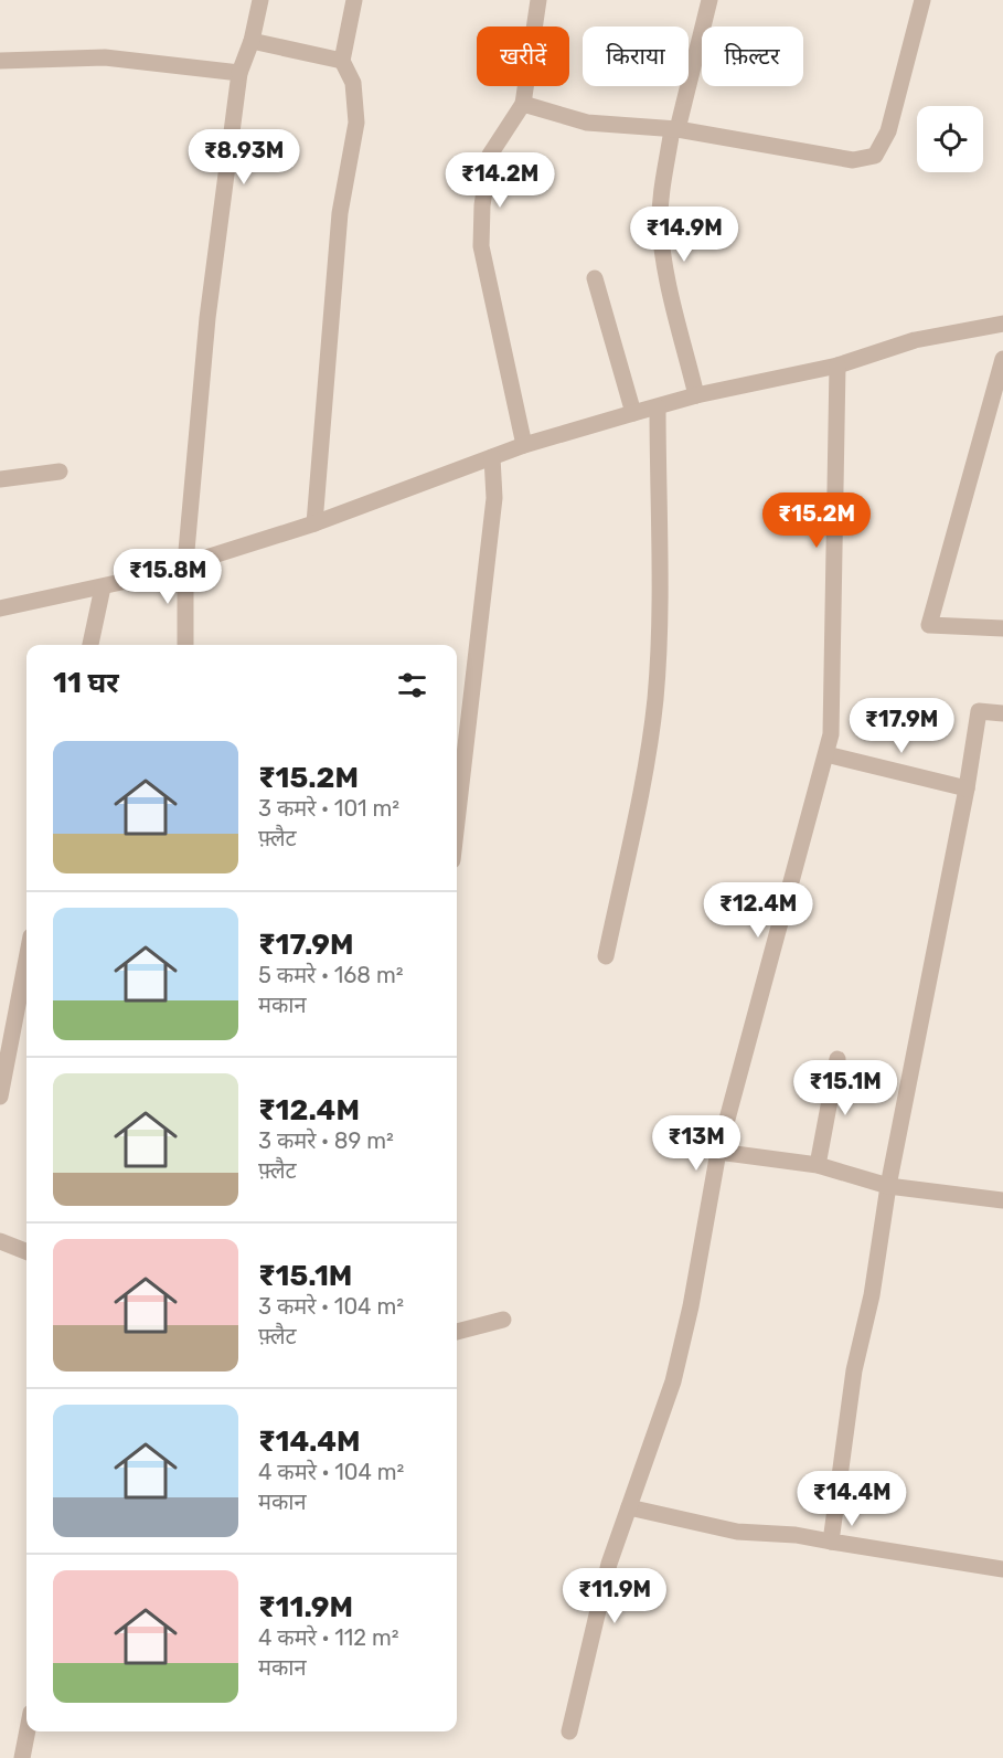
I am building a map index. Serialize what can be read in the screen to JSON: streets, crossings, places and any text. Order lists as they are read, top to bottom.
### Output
{
  "page": {
    "chip": ["खरीदें", "किराया", "फ़िल्टर"],
    "price": [
      "₹8.93M",
      "₹14.2M",
      "₹14.9M",
      "₹15.2M",
      "₹15.8M",
      "₹17.9M",
      "₹12.4M",
      "₹15.1M",
      "₹13M",
      "₹14.4M",
      "₹11.9M"
    ],
    "heading": "11 घर",
    "list": [
      {
        "name": "₹15.2M",
        "note": "3 कमरे · 101 m² · फ़्लैट"
      },
      {
        "name": "₹17.9M",
        "note": "5 कमरे · 168 m² · मकान"
      },
      {
        "name": "₹12.4M",
        "note": "3 कमरे · 89 m² · फ़्लैट"
      },
      {
        "name": "₹15.1M",
        "note": "3 कमरे · 104 m² · फ़्लैट"
      },
      {
        "name": "₹14.4M",
        "note": "4 कमरे · 104 m² · मकान"
      },
      {
        "name": "₹11.9M",
        "note": "4 कमरे · 112 m² · मकान"
      }
    ]
  }
}
